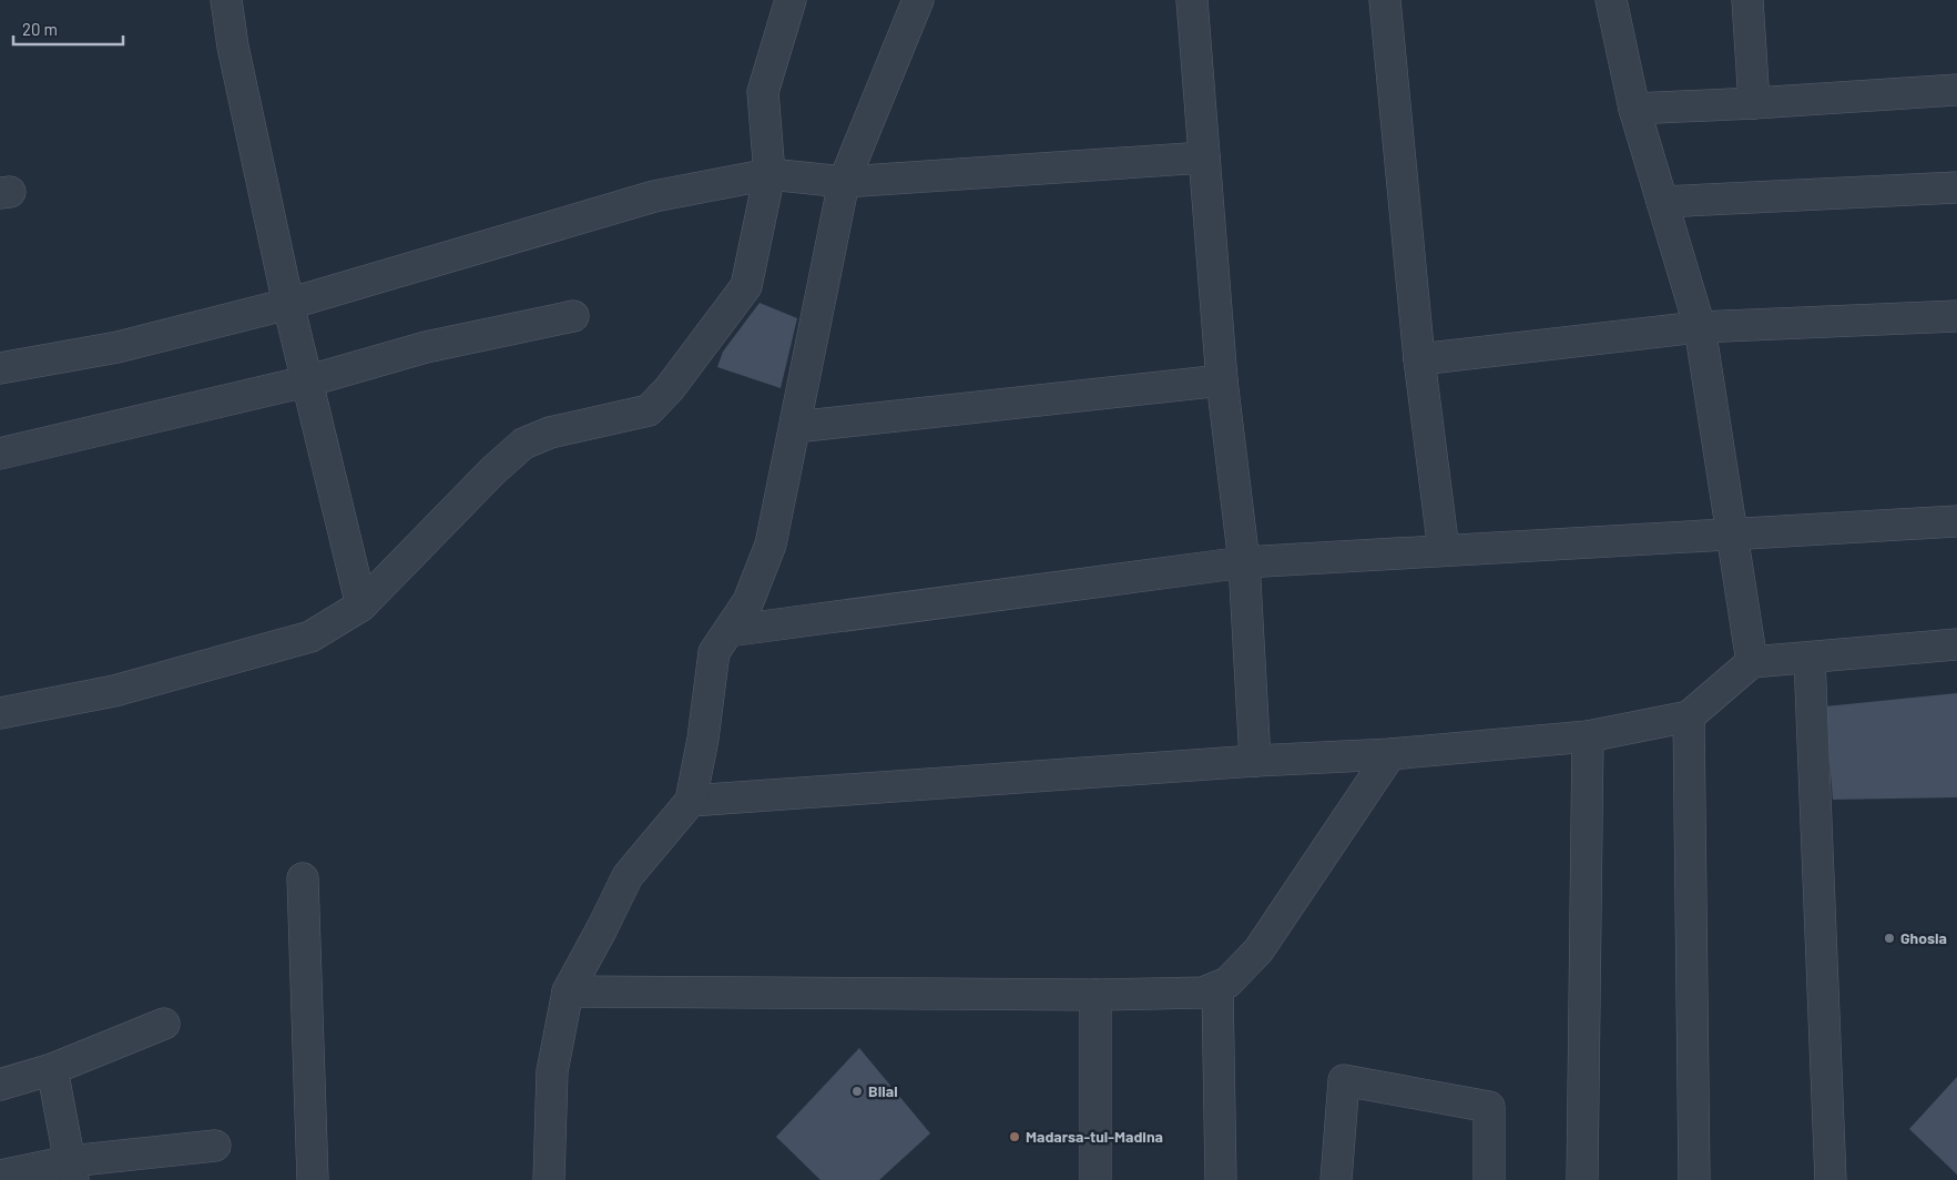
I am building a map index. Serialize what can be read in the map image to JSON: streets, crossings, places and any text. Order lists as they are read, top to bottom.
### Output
{
  "places": ["Ghosia", "BIlal", "Madarsa-tul-Madina"],
  "scale_bar": "20 m"
}
